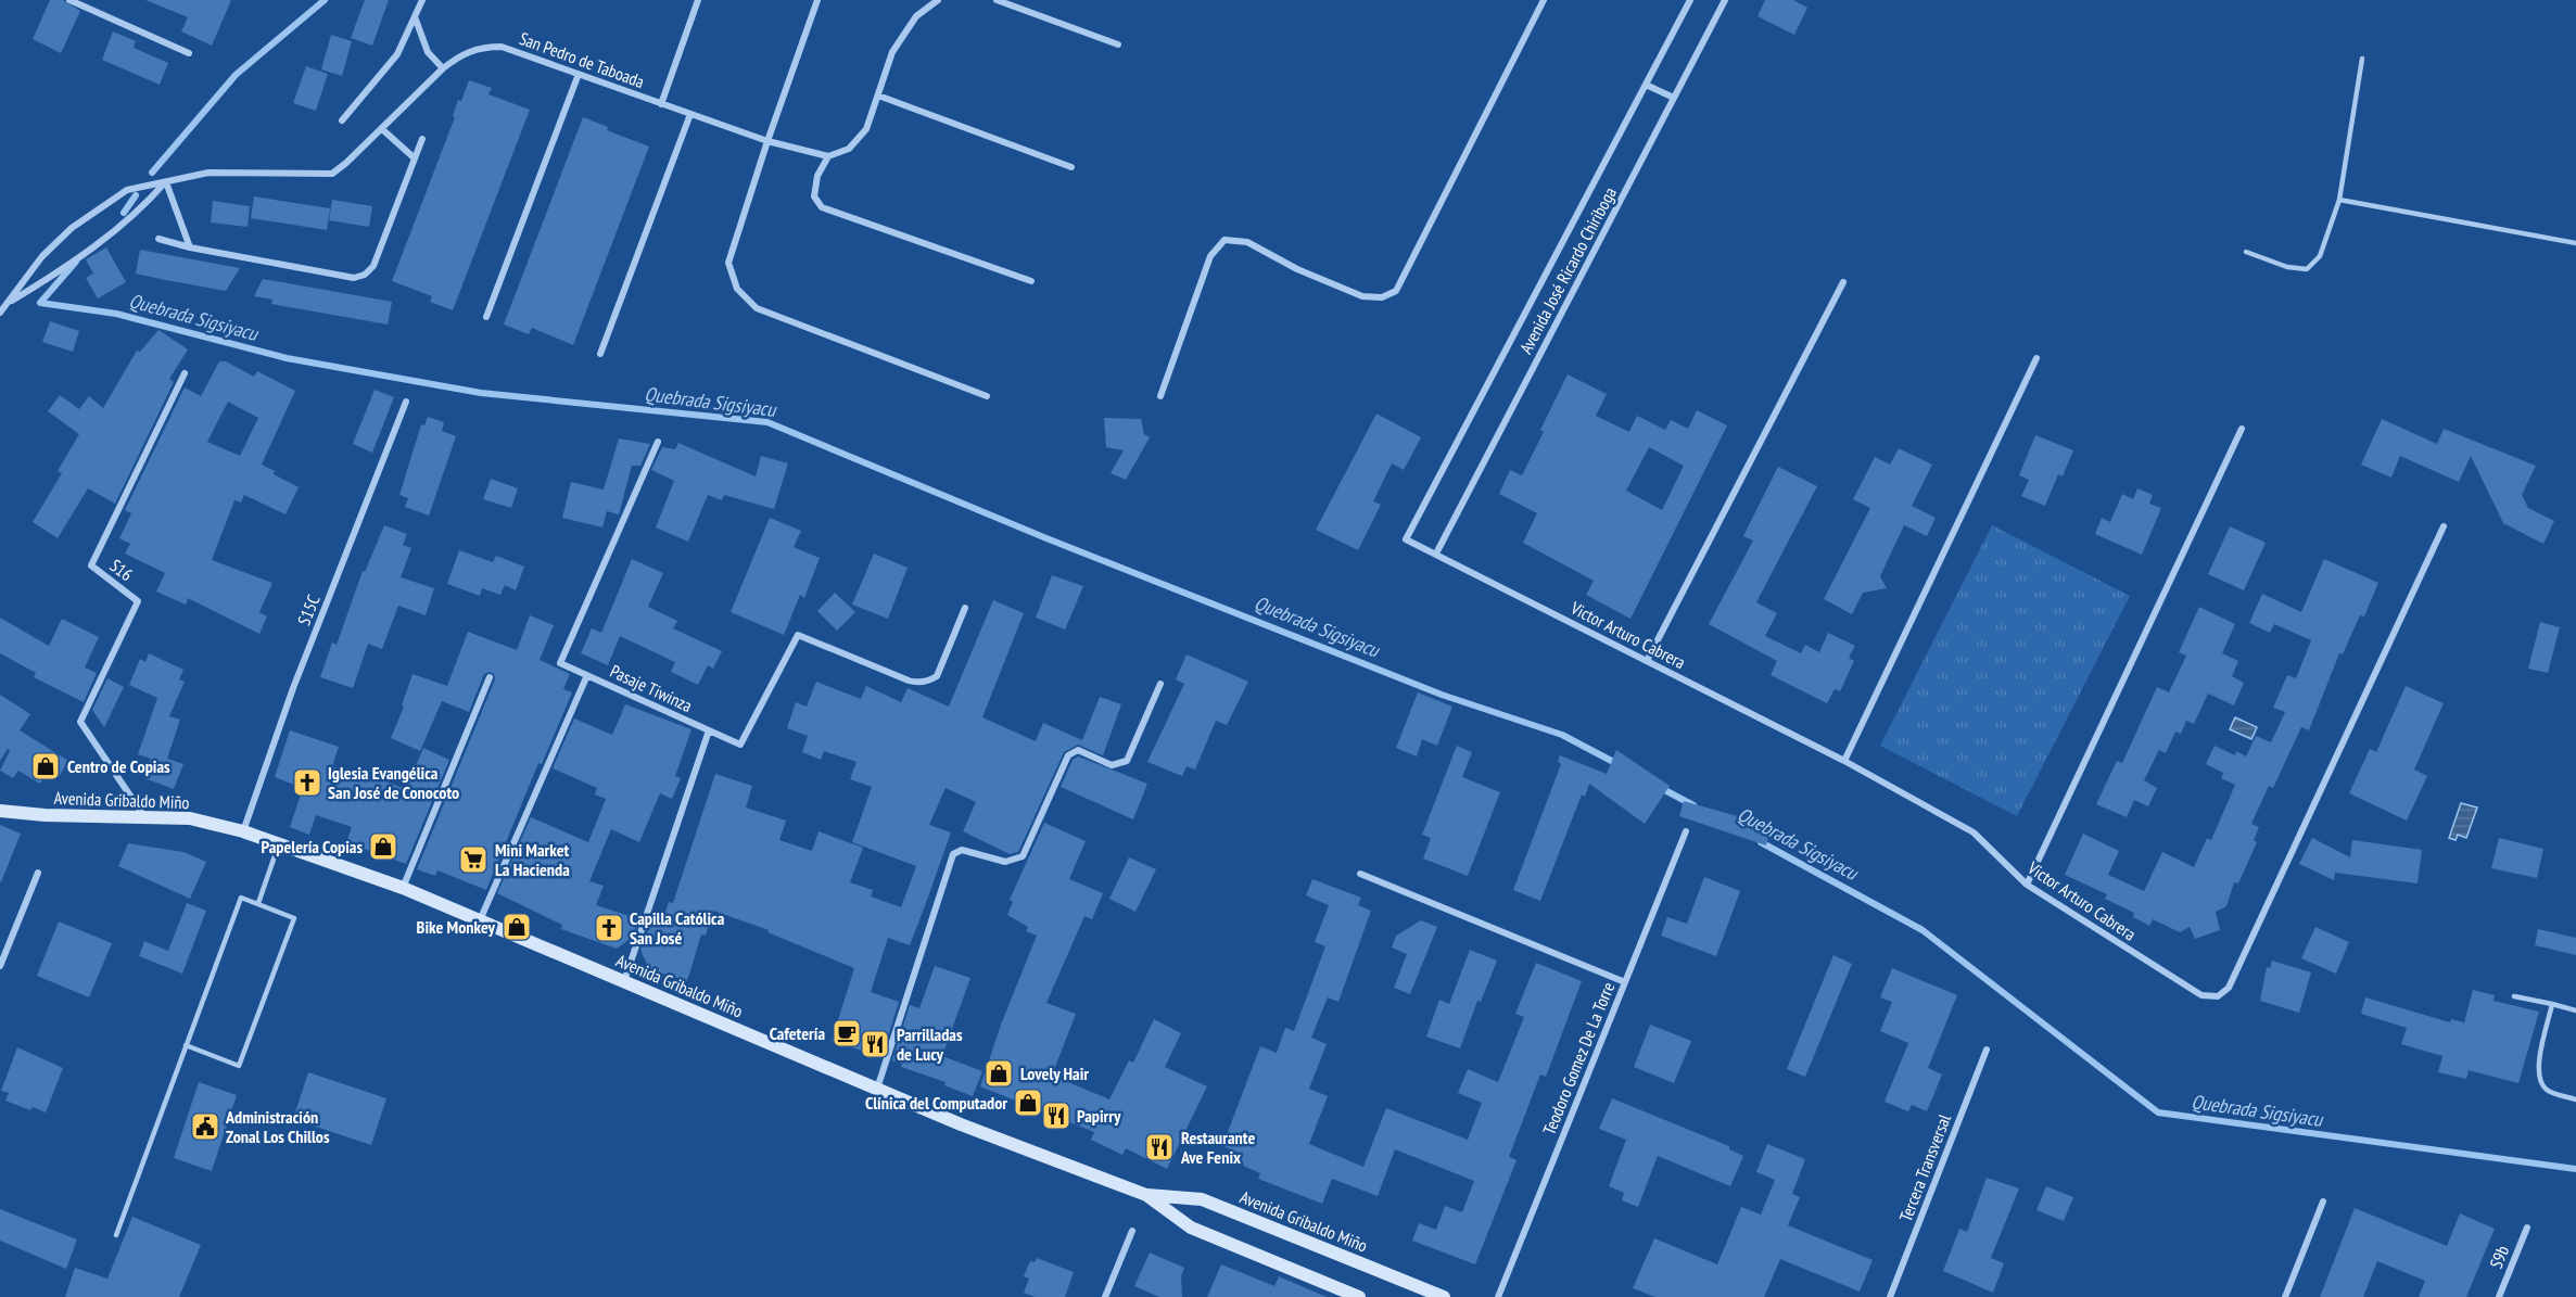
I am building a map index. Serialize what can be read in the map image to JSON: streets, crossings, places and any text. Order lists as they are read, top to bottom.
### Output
{
  "streets": {
    "street": [
      "San Pedro de Taboada",
      "Avenida José Ricardo Chiriboga",
      "S16",
      "S15C",
      "Victor Arturo Cabrera",
      "Pasaje Tiwinza",
      "Avenida Gribaldo Miño",
      "Teodoro Gomez De La Torre",
      "Tercera Transversal",
      "S9b"
    ]
  },
  "crossings": [
    ["Avenida José Ricardo Chiriboga", "Victor Arturo Cabrera"],
    ["S16", "Avenida Gribaldo Miño"],
    ["S15C", "Avenida Gribaldo Miño"],
    ["Pasaje Tiwinza", "Avenida Gribaldo Miño"]
  ],
  "water": ["Quebrada Sigsiyacu"],
  "places": {
    "shop": [
      "Centro de Copias",
      "Papelería Copias",
      "Bike Monkey",
      "Lovely Hair",
      "Clínica del Computador"
    ],
    "church": ["Iglesia Evangélica San José de Conocoto", "Capilla Católica San José"],
    "supermarket": ["Mini Market La Hacienda"],
    "cafe": ["Cafetería"],
    "restaurant": ["Parrilladas de Lucy", "Papirry", "Restaurante Ave Fenix"],
    "public building": ["Administración Zonal Los Chillos"]
  }
}
